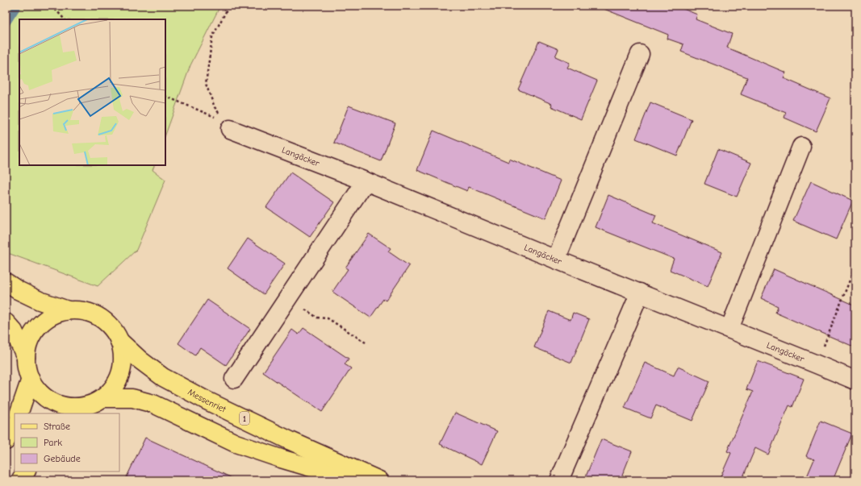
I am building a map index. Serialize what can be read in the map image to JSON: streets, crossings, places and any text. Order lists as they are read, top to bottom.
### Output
{
  "streets": {
    "main road": ["Messenriet", "1"],
    "street": ["Langäcker"]
  },
  "legend": ["Straße", "Park", "Gebäude"]
}
